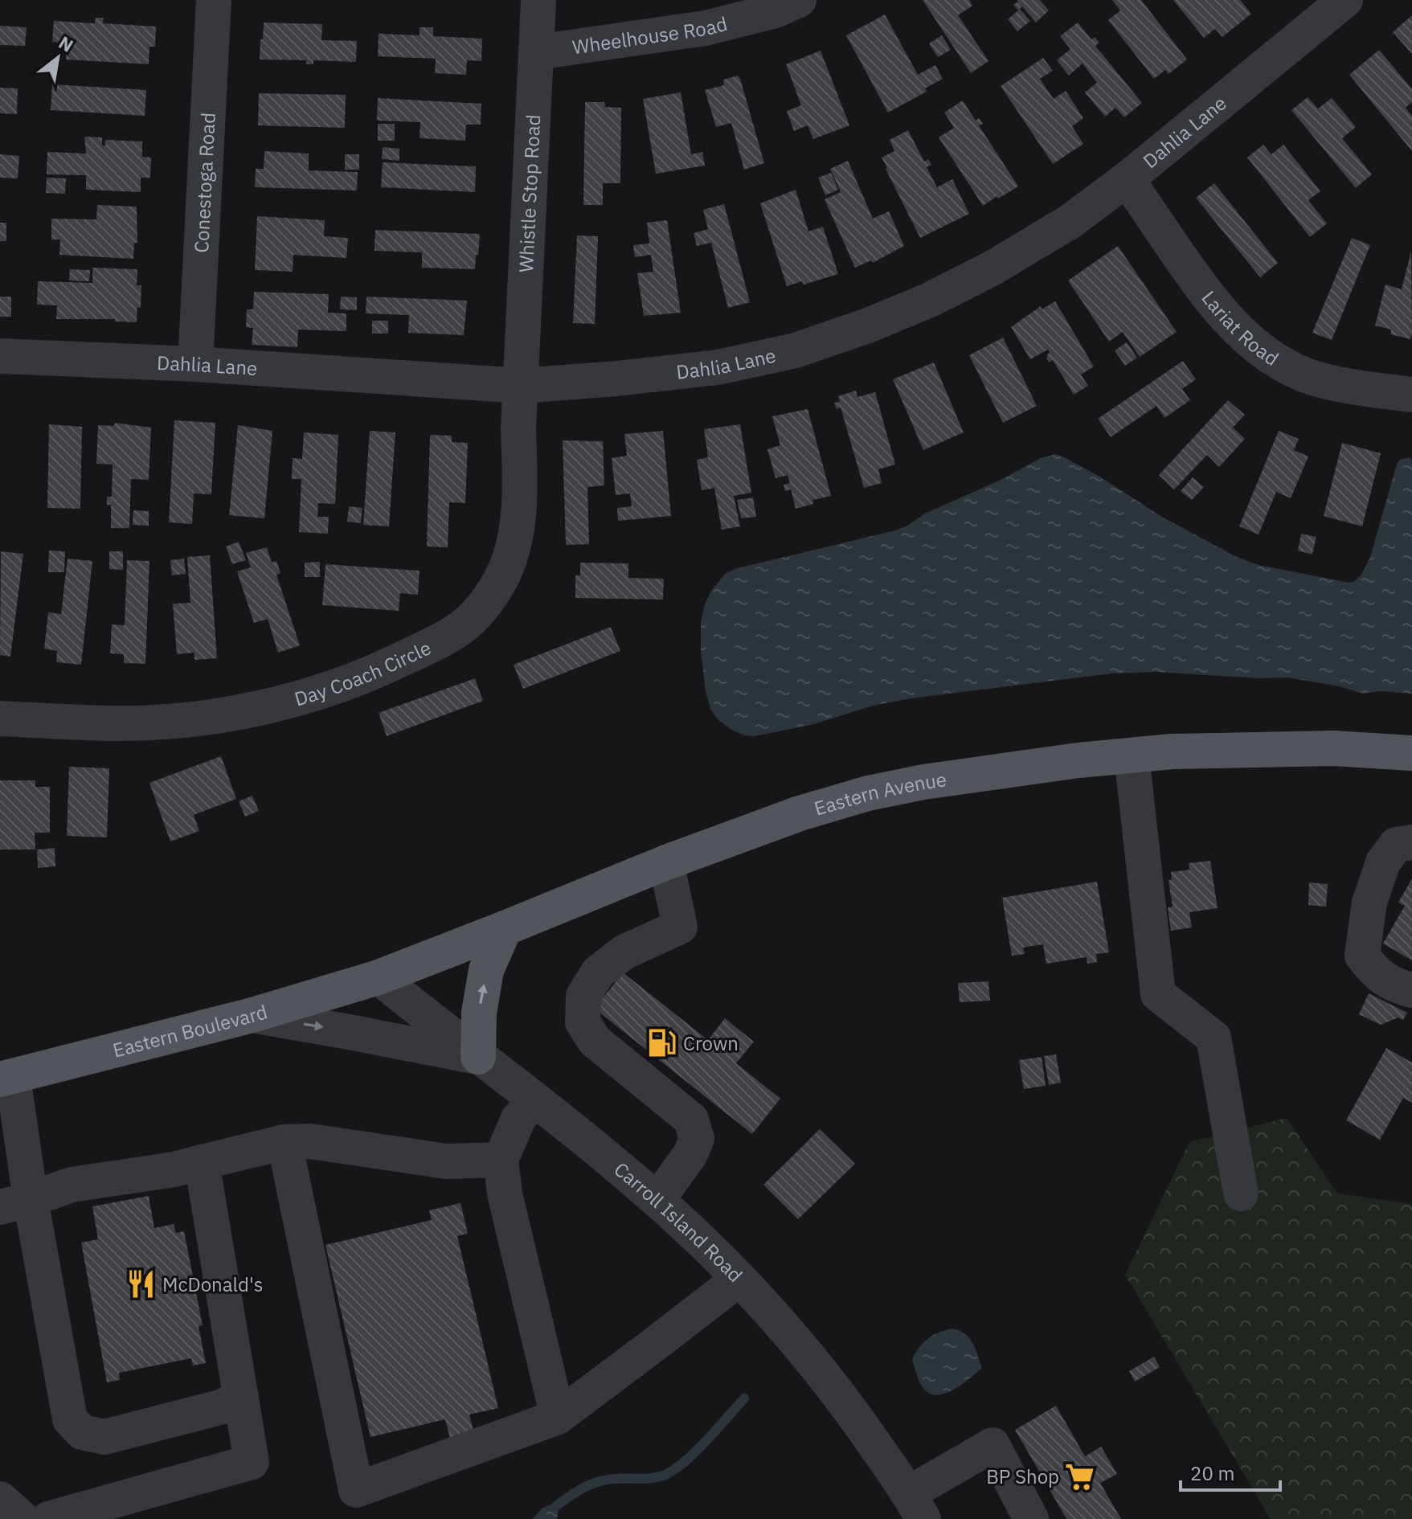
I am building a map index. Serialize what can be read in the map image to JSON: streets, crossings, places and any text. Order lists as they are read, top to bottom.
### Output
{
  "streets": {
    "main road": ["Eastern Avenue", "Eastern Boulevard"],
    "street": [
      "Wheelhouse Road",
      "Dahlia Lane",
      "Conestoga Road",
      "Whistle Stop Road",
      "Lariat Road",
      "Day Coach Circle",
      "Carroll Island Road"
    ]
  },
  "crossings": [
    ["Wheelhouse Road", "Whistle Stop Road"],
    ["Dahlia Lane", "Conestoga Road"],
    ["Dahlia Lane", "Whistle Stop Road"],
    ["Dahlia Lane", "Lariat Road"],
    ["Dahlia Lane", "Day Coach Circle"],
    ["Whistle Stop Road", "Day Coach Circle"],
    ["Eastern Avenue", "Eastern Boulevard"],
    ["Eastern Avenue", "Carroll Island Road"],
    ["Eastern Boulevard", "Carroll Island Road"]
  ],
  "places": {
    "fuel station": ["Crown"],
    "restaurant": ["McDonald's"],
    "supermarket": ["BP Shop"]
  },
  "scale_bar": "20 m",
  "north": "top right"
}
